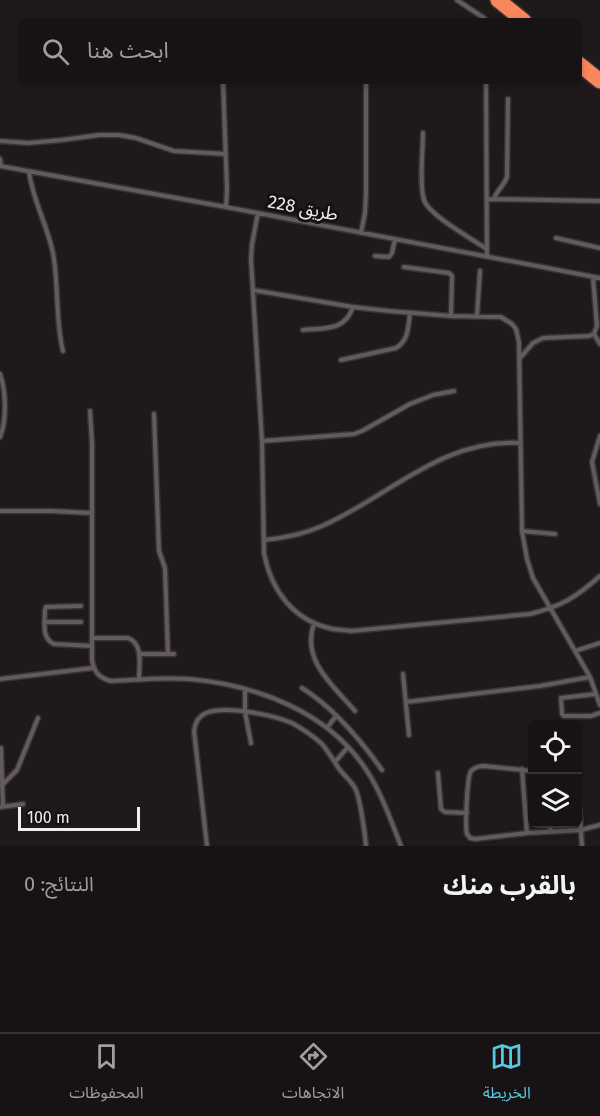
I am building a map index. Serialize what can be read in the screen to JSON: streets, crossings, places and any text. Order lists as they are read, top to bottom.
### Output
{
  "streets": {
    "lane": ["طريق 228"]
  },
  "scale_bar": "100 m",
  "page": {
    "search": "ابحث هنا",
    "scale": "100 m",
    "heading": ["بالقرب منك", "النتائج: 0"],
    "nav": ["الخريطة", "الاتجاهات", "المحفوظات"]
  }
}
